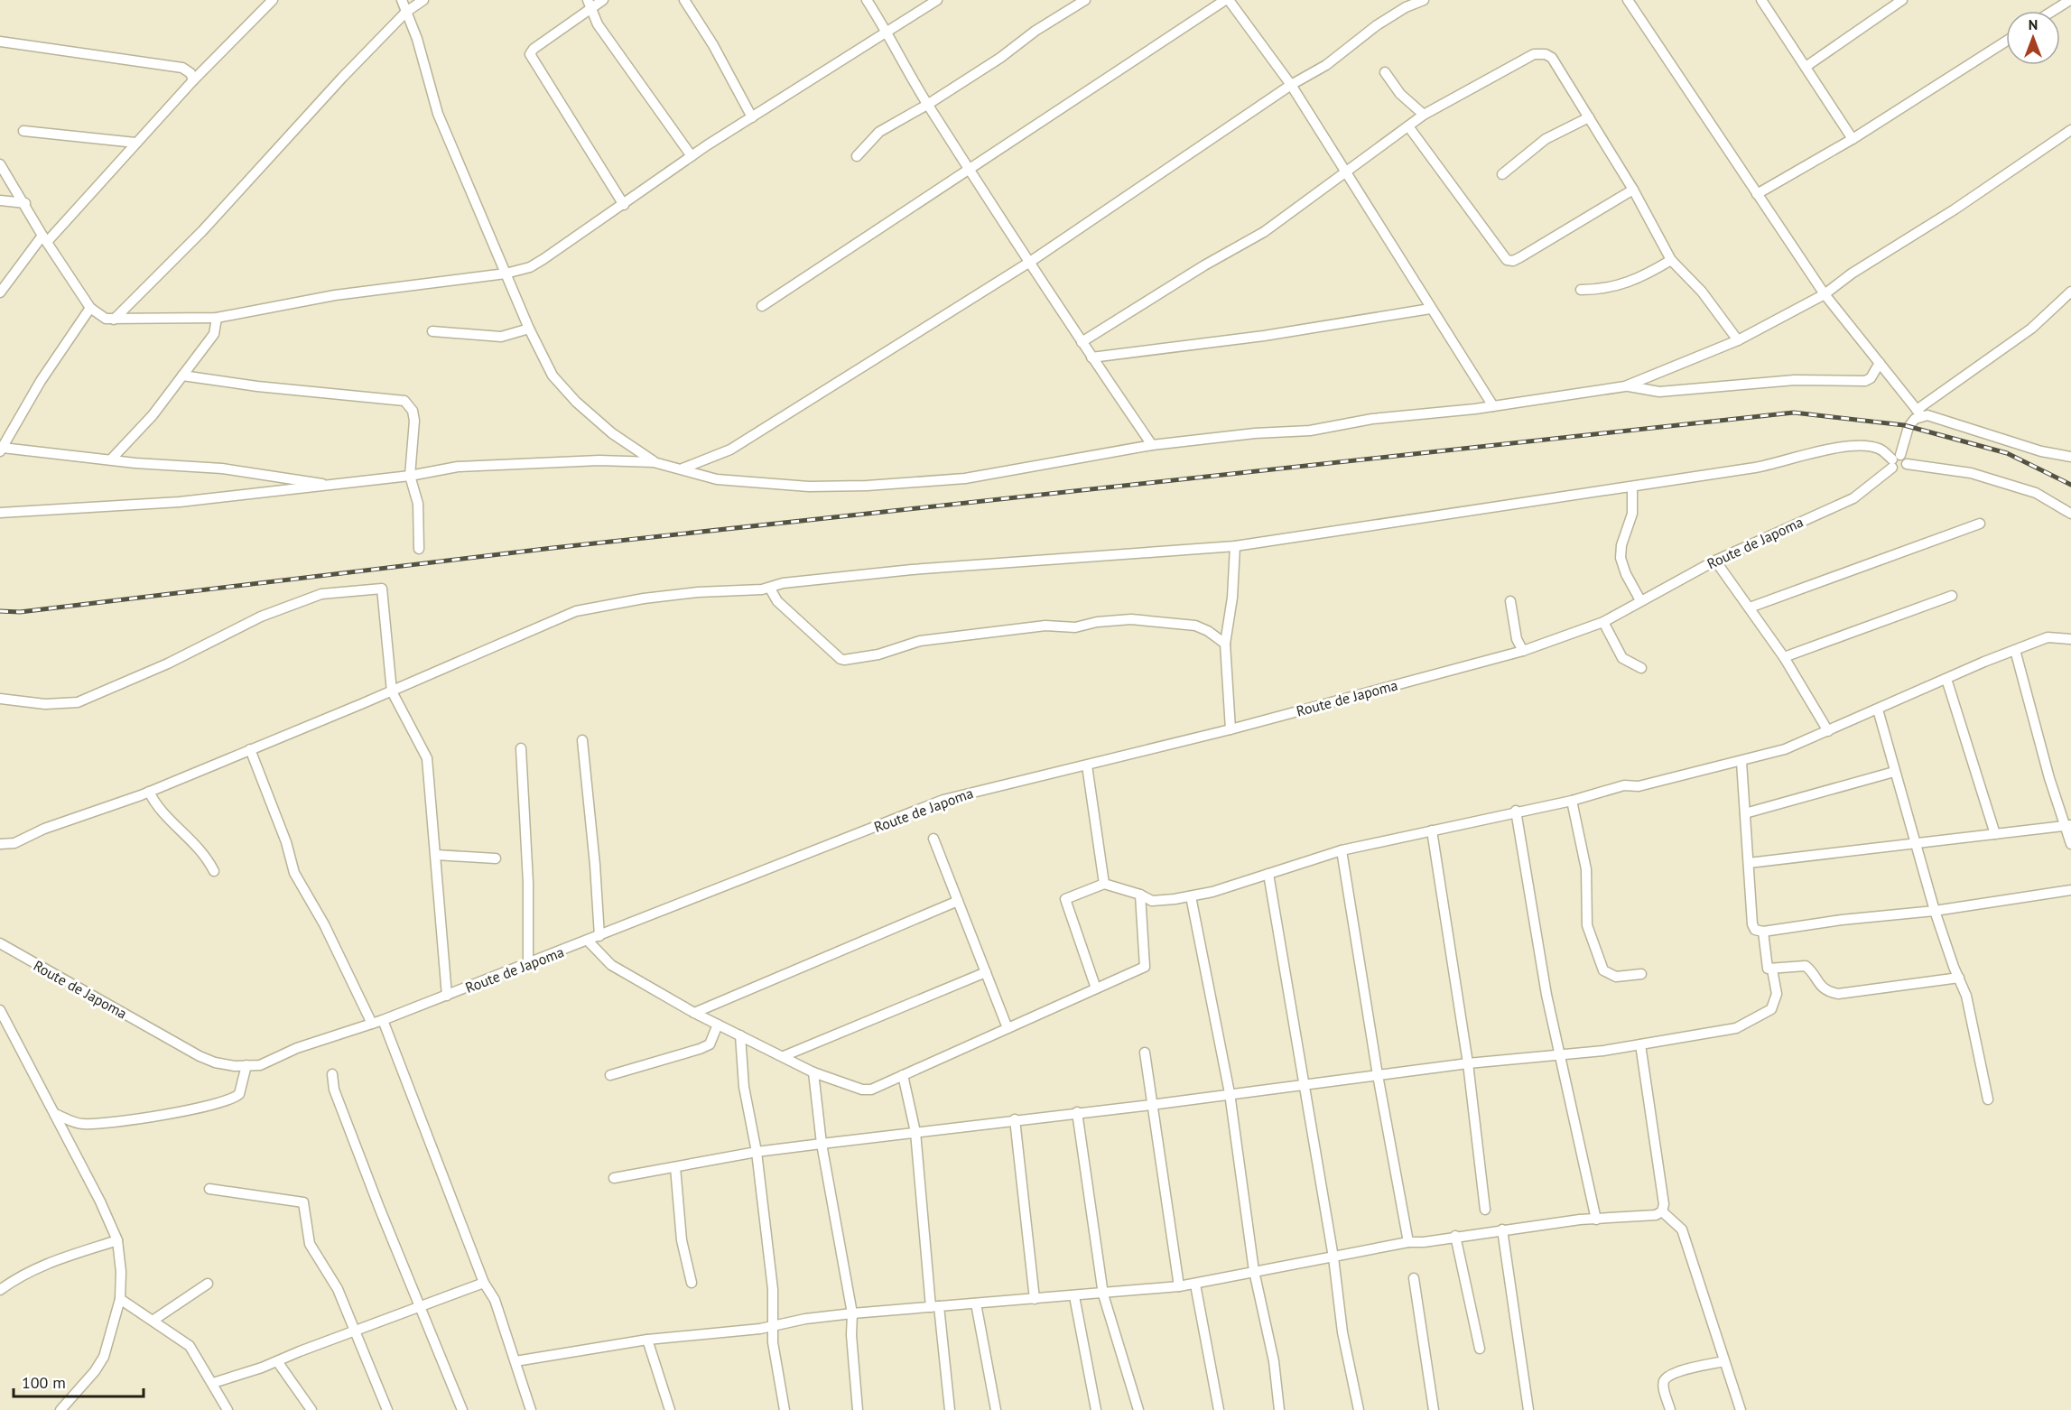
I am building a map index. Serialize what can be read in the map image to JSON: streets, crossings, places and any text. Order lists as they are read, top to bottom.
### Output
{
  "streets": {
    "street": ["Route de Japoma"]
  },
  "scale_bar": "100 m",
  "north": "top"
}
